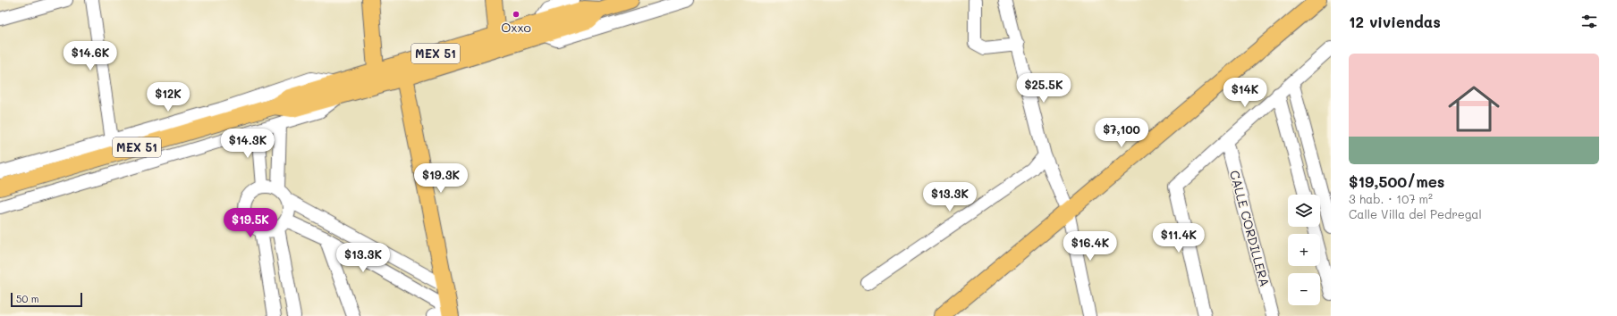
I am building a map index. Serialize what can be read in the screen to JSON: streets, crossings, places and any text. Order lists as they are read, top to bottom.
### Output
{
  "streets": {
    "main road": ["MEX 51"],
    "street": ["CALLE CORDILLERA"]
  },
  "places": ["Oxxo"],
  "scale_bar": "50 m",
  "page": {
    "heading": "12 viviendas",
    "price": [
      "$14.6K",
      "$25.5K",
      "$14K",
      "$12K",
      "$7,100",
      "$14.3K",
      "$19.3K",
      "$13.3K",
      "$19.5K",
      "$11.4K",
      "$16.4K",
      "$13.3K"
    ],
    "list": [
      {
        "name": "$19,500/mes",
        "note": "3 hab. · 107 m² · Calle Villa del Pedregal"
      }
    ],
    "map_buttons": ["+", "−"],
    "scale": "50 m"
  }
}
